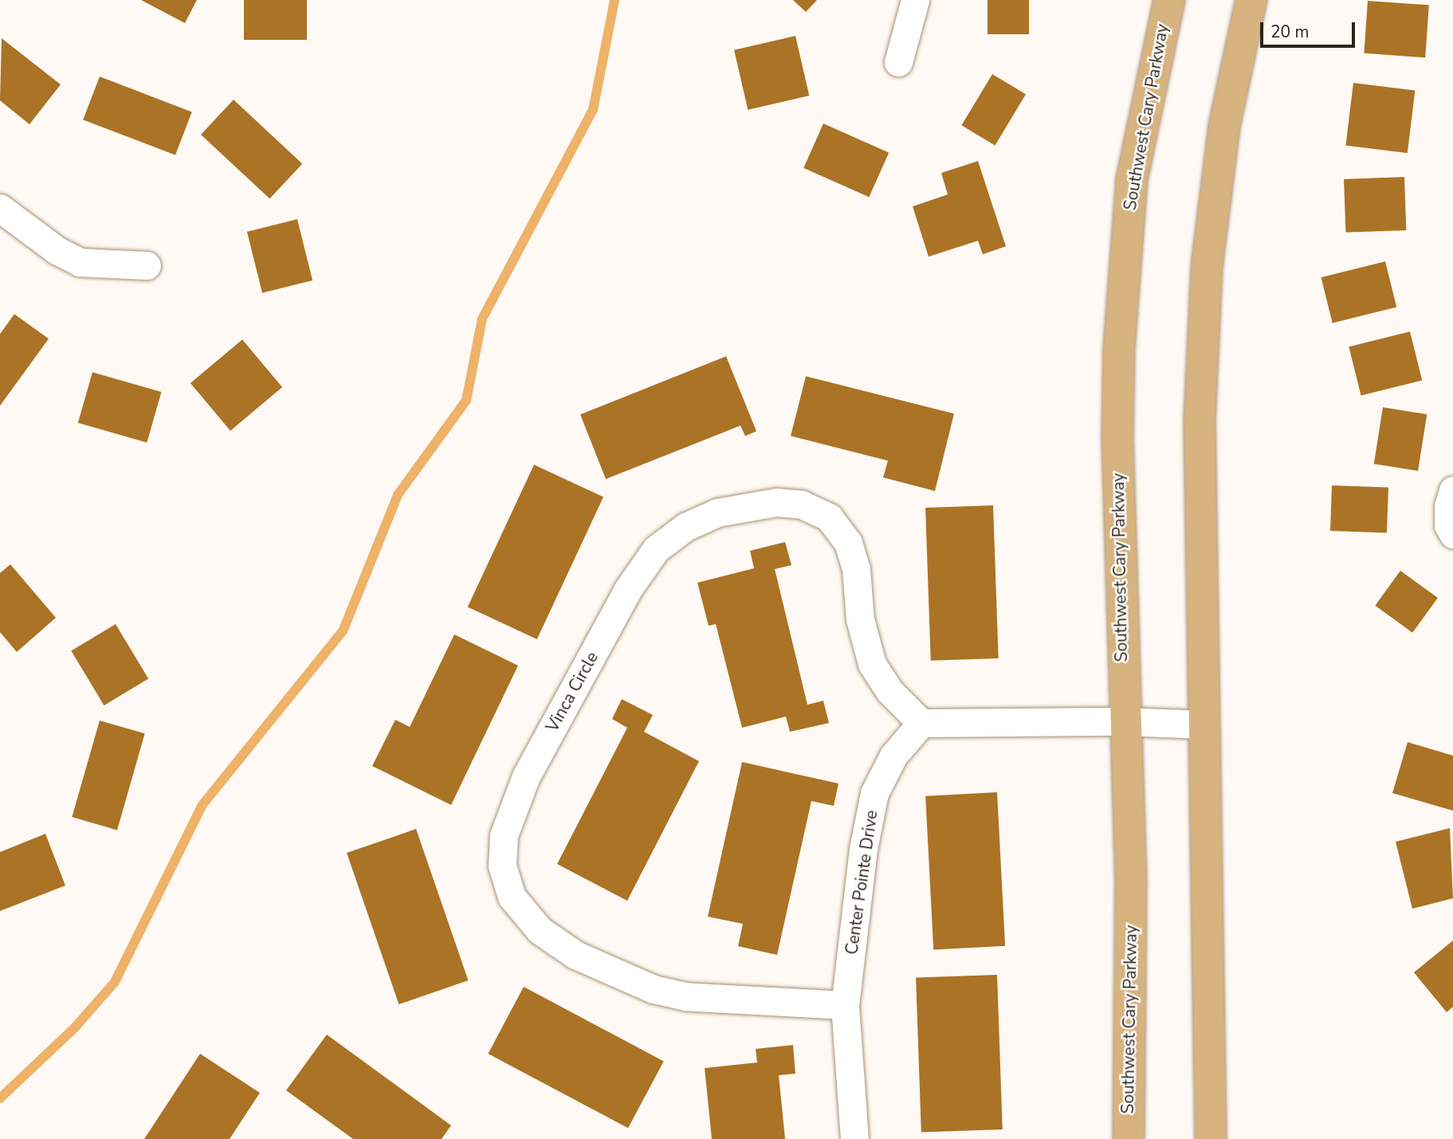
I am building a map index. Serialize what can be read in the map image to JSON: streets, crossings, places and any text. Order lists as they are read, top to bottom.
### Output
{
  "streets": {
    "main road": ["Southwest Cary Parkway"],
    "street": ["Vinca Circle", "Center Pointe Drive"]
  },
  "crossings": [
    ["Vinca Circle", "Center Pointe Drive"]
  ],
  "scale_bar": "20 m"
}
